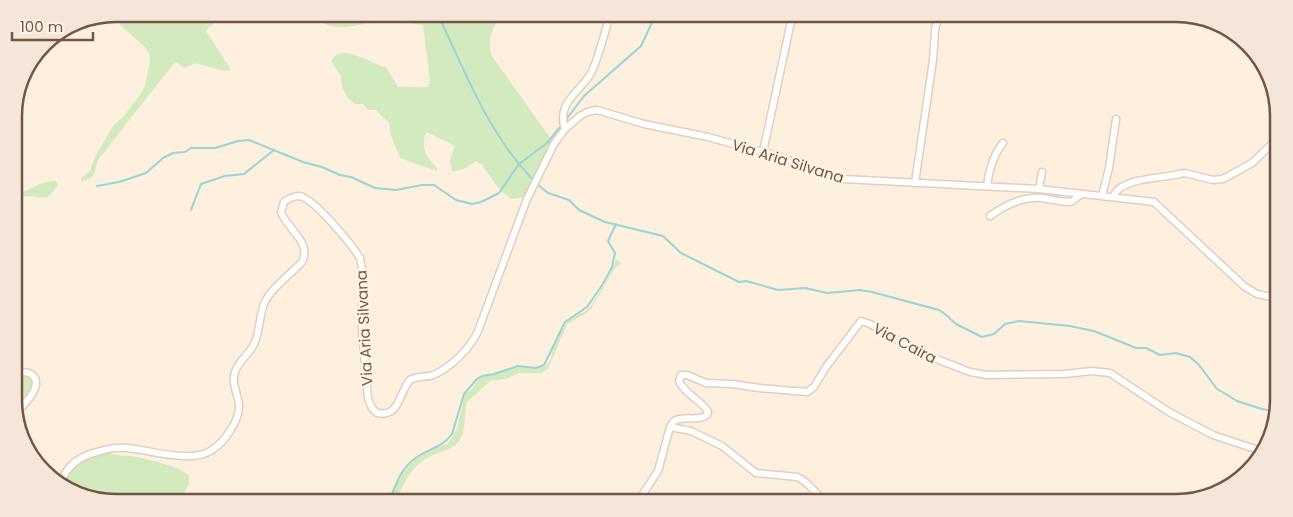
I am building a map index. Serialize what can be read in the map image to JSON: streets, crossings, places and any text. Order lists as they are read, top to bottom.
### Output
{
  "streets": {
    "street": ["Via Aria Silvana", "Via Caira"]
  },
  "scale_bar": "100 m"
}
